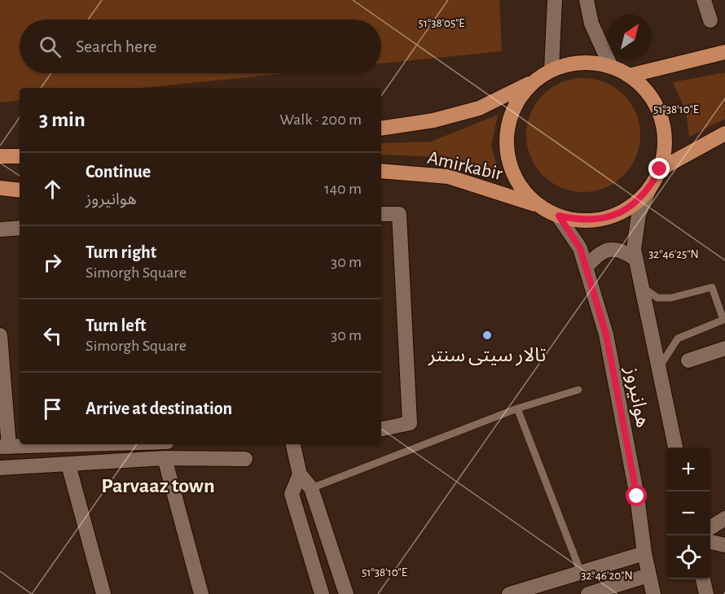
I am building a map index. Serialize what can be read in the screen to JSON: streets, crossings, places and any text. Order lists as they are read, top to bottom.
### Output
{
  "streets": {
    "main road": ["Amirkabir"],
    "street": ["هوانیروز"]
  },
  "crossings": [
    ["Amirkabir", "هوانیروز"]
  ],
  "districts": ["Parvaaz town"],
  "places": ["تالار سیتی سنتر"],
  "north": "top right",
  "page": {
    "search": "Search here",
    "heading": ["3 min", "Walk · 200 m"],
    "list": [
      ["Continue", "هوانیروز", "140 m"],
      ["Turn right", "Simorgh Square", "30 m"],
      ["Turn left", "Simorgh Square", "30 m"],
      "Arrive at destination"
    ],
    "map_buttons": ["+", "−"]
  },
  "coordinates": [
    "51°38'05\"E",
    "51°38'10\"E",
    "32°46'25\"N",
    "32°46'20\"N"
  ]
}
